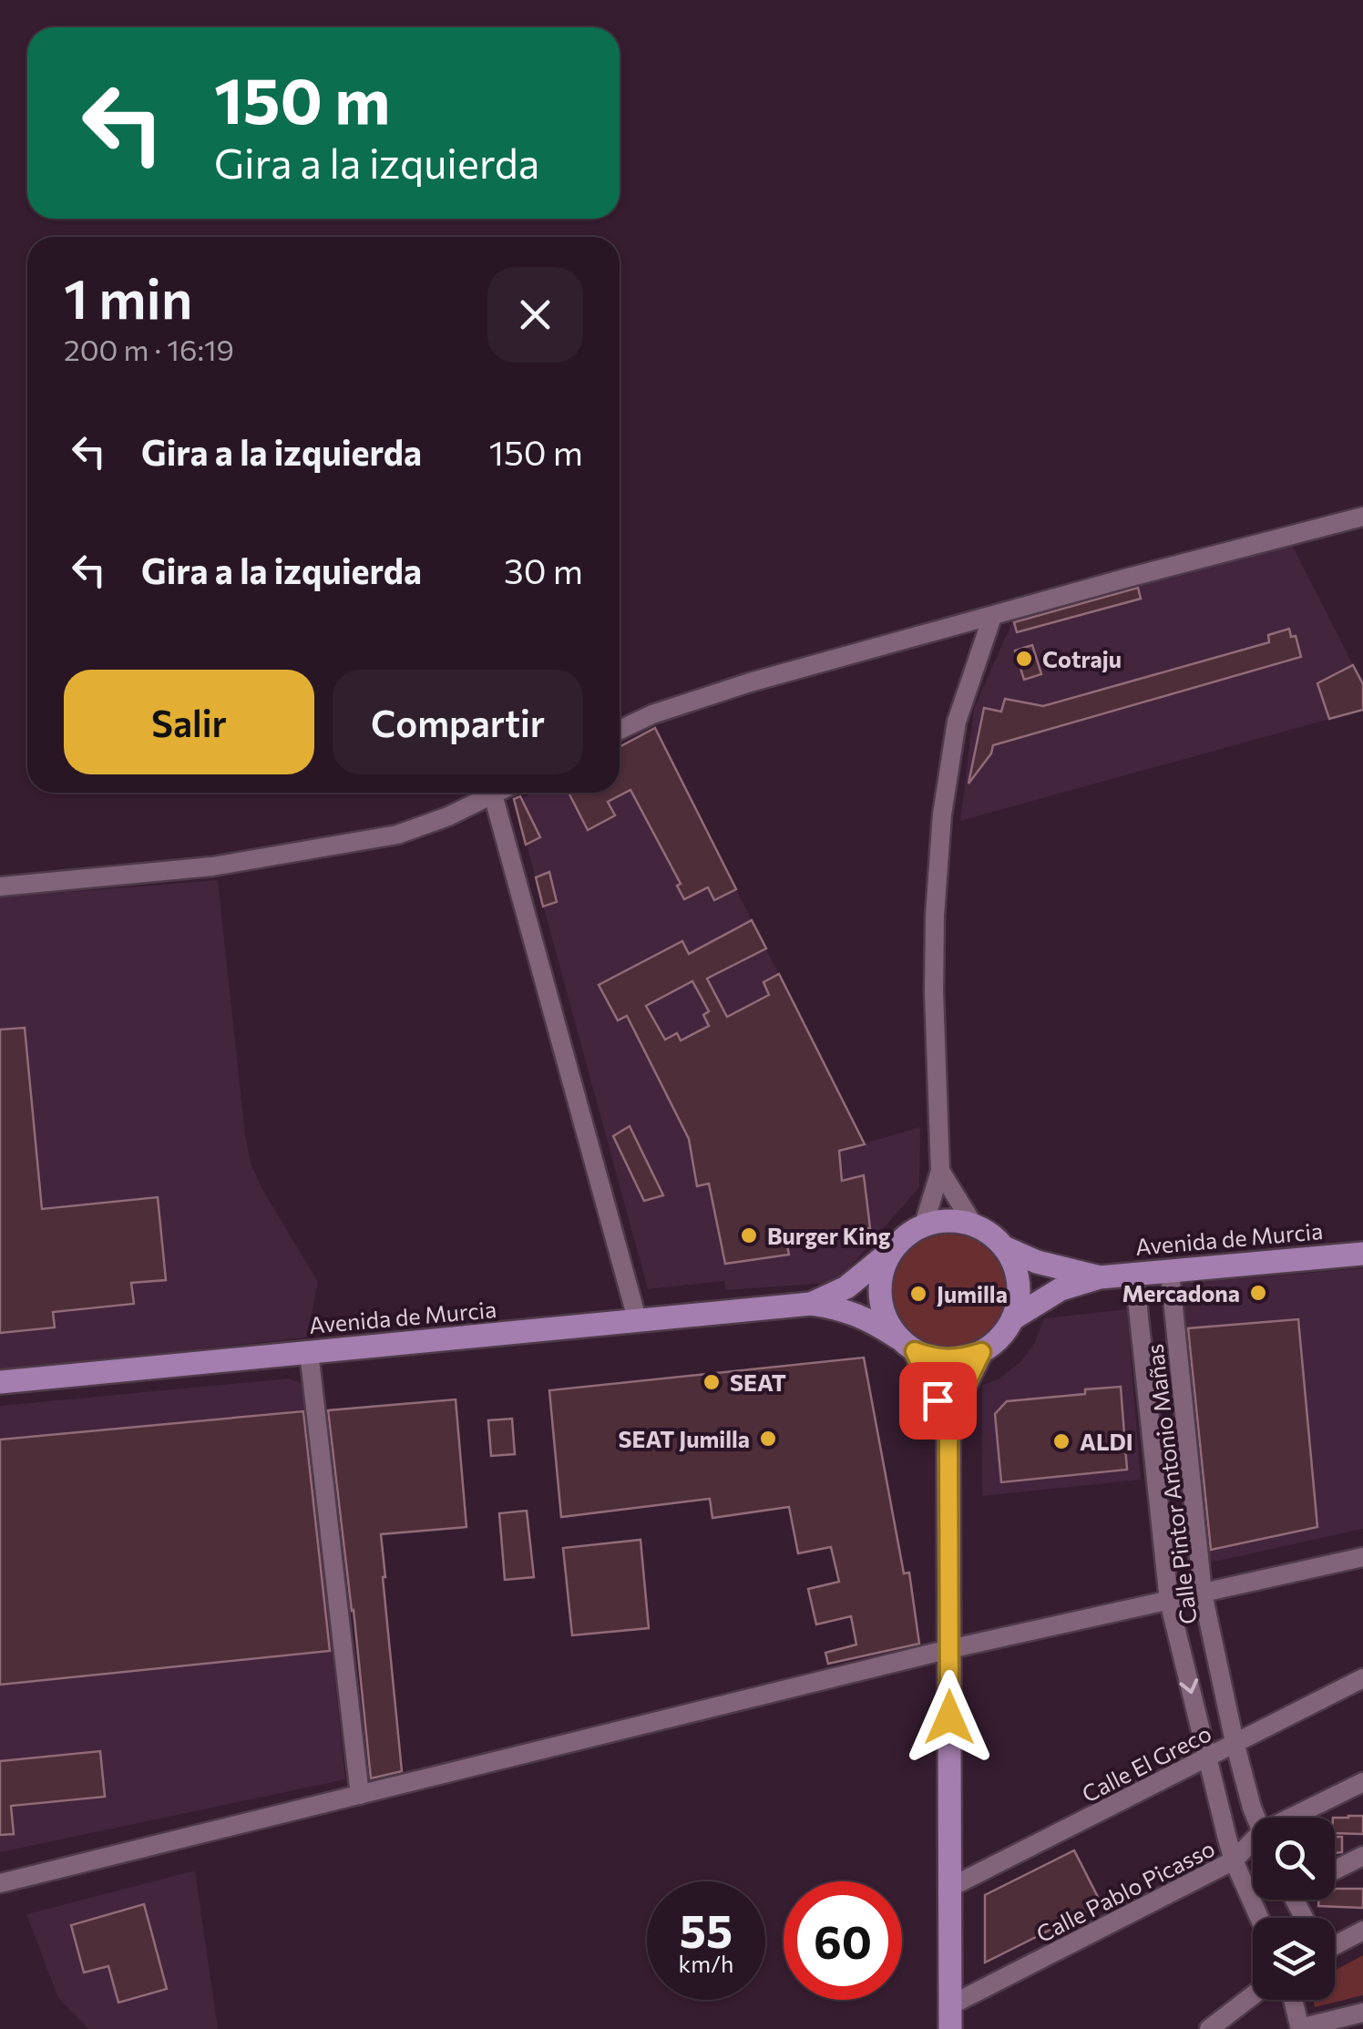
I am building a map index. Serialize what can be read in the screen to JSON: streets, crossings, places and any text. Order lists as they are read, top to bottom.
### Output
{
  "streets": {
    "main road": ["Avenida de Murcia"],
    "street": ["Calle Pintor Antonio Mañas", "Calle El Greco", "Calle Pablo Picasso"]
  },
  "crossings": [
    ["Avenida de Murcia", "Calle Pintor Antonio Mañas"],
    ["Calle Pintor Antonio Mañas", "Calle El Greco"],
    ["Calle Pintor Antonio Mañas", "Calle Pablo Picasso"]
  ],
  "places": [
    "Cotraju",
    "Burger King",
    "Mercadona",
    "Jumilla",
    "SEAT",
    "SEAT Jumilla",
    "ALDI"
  ],
  "page": {
    "turn": ["150 m", "Gira a la izquierda"],
    "heading": ["1 min", "200 m · 16:19"],
    "list": [
      {
        "name": "Gira a la izquierda",
        "value": "150 m"
      },
      {
        "name": "Gira a la izquierda",
        "value": "30 m"
      }
    ],
    "buttons": ["Salir", "Compartir"],
    "speed": "55 km/h",
    "limit": "60"
  }
}
